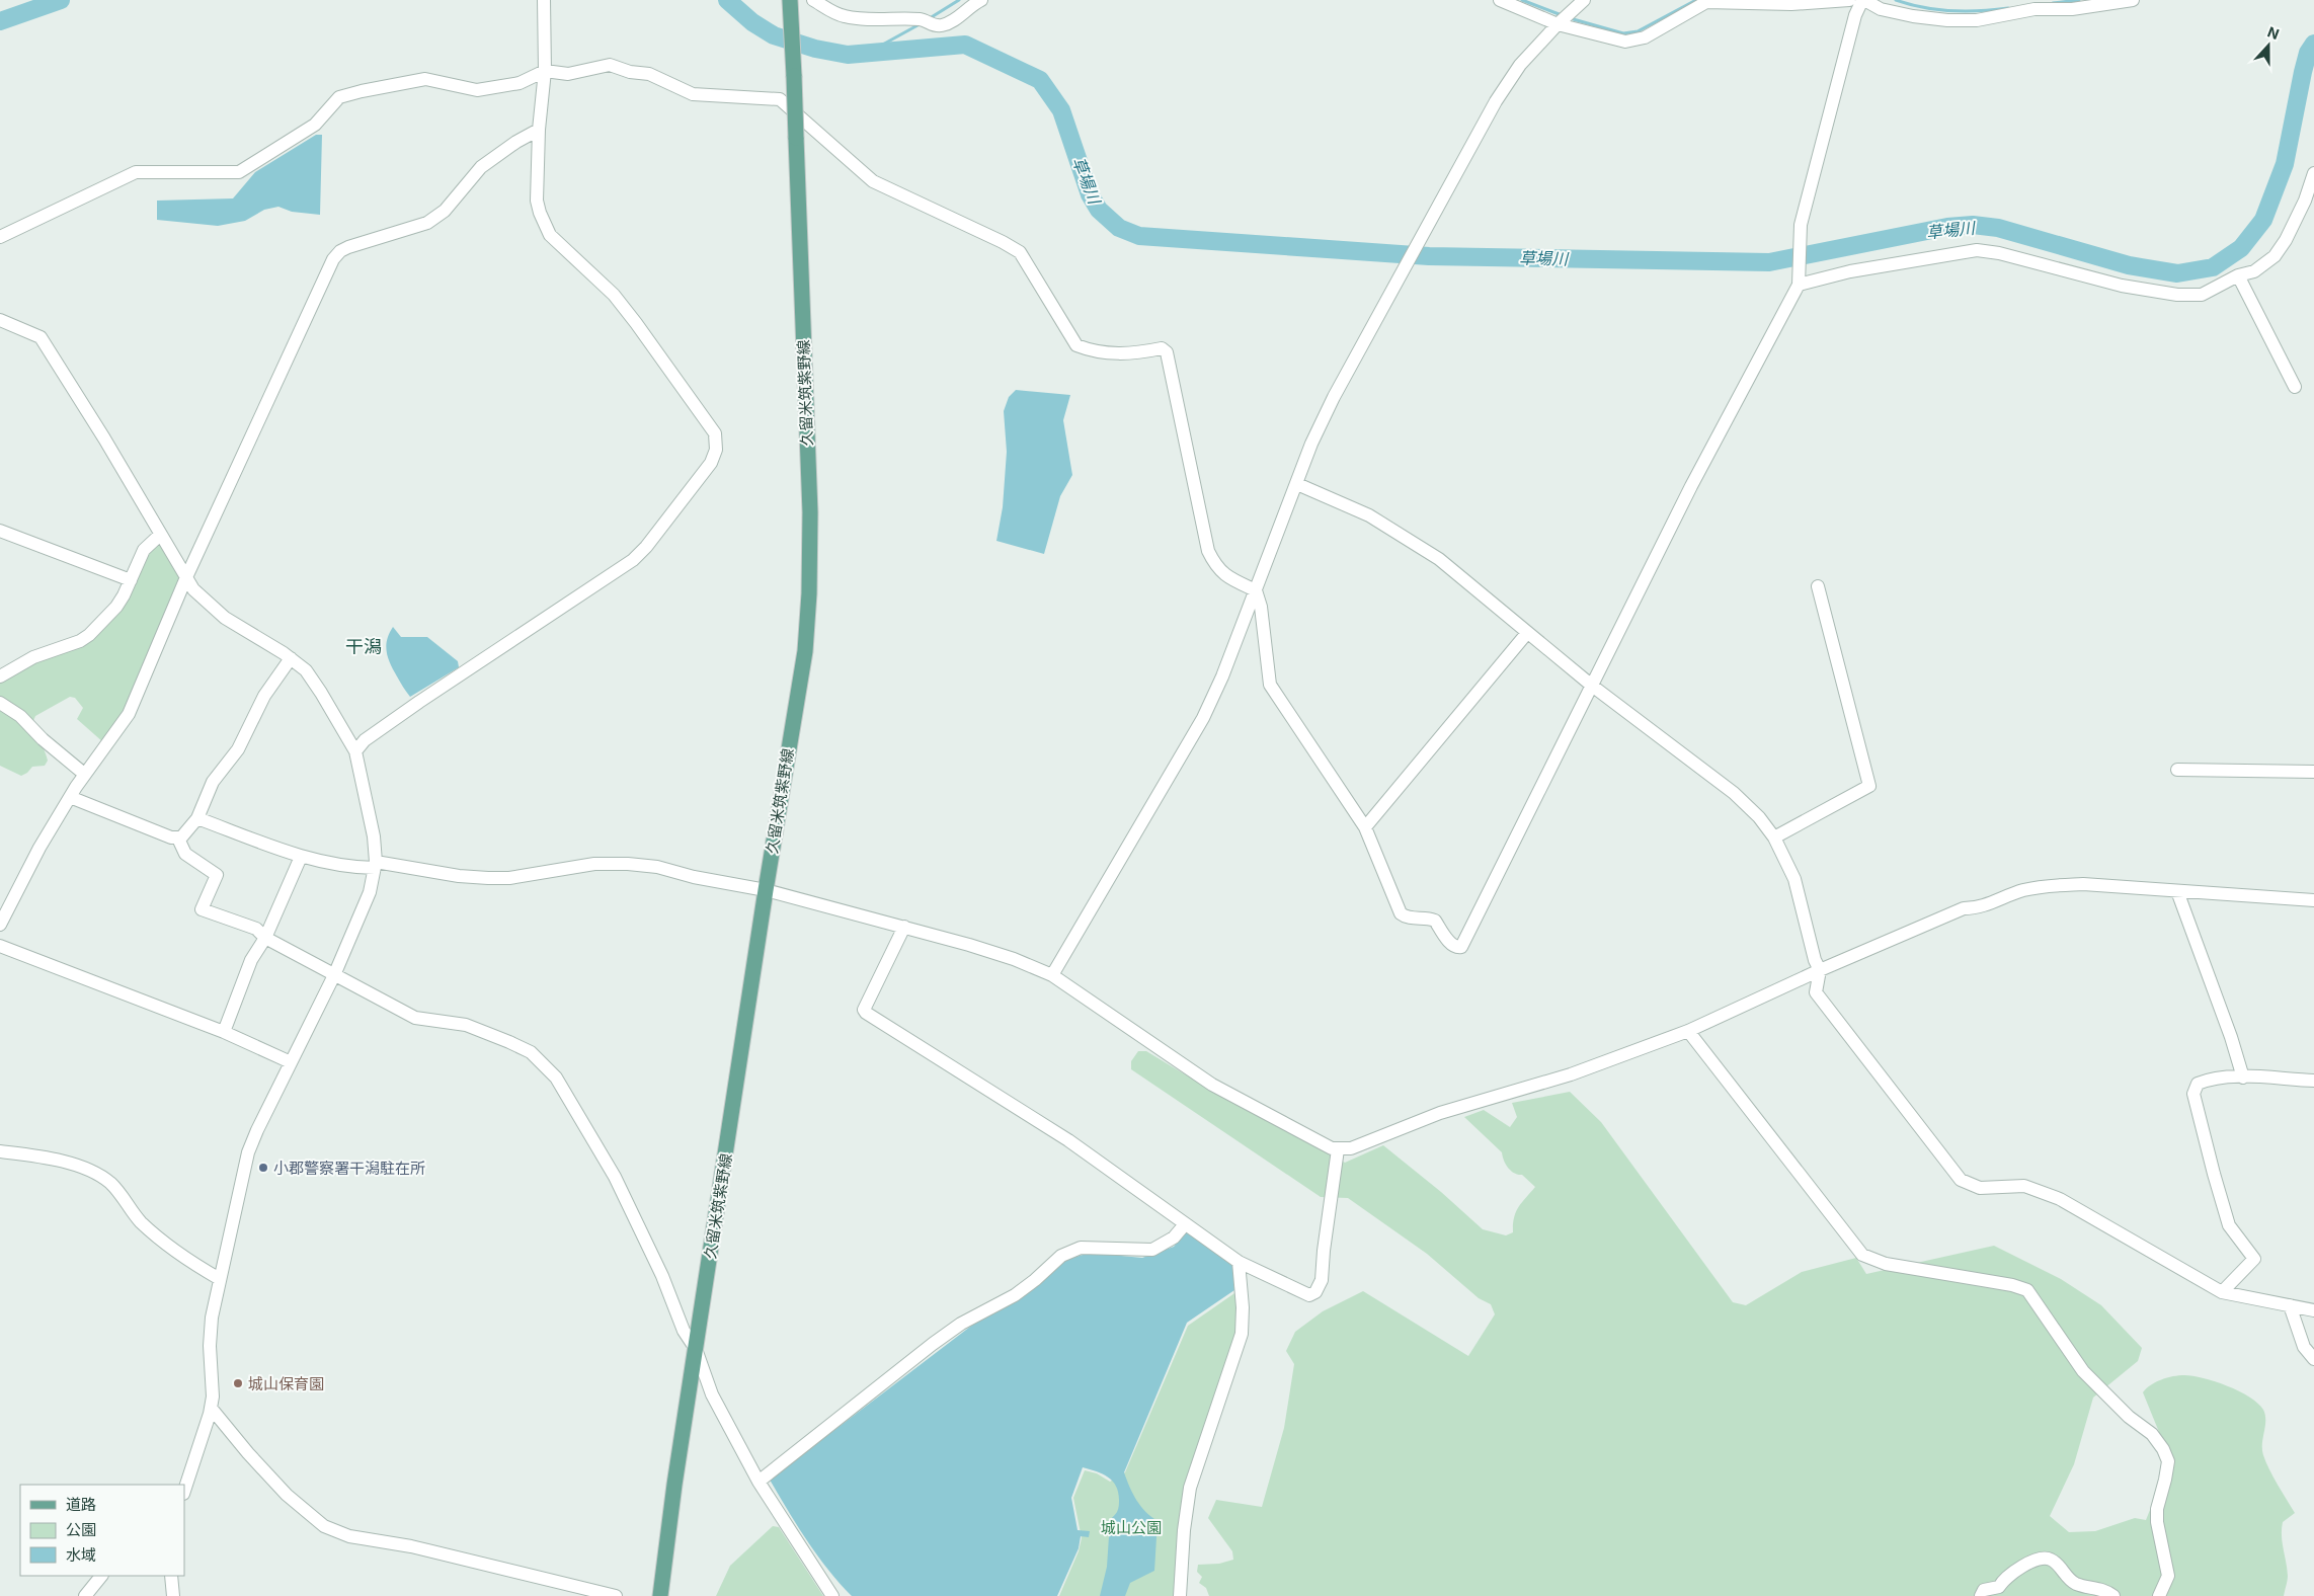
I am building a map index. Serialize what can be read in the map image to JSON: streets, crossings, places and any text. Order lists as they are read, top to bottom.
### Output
{
  "streets": {
    "main road": ["久留米筑紫野線"]
  },
  "districts": ["干潟"],
  "water": ["草場川"],
  "parks": ["城山公園"],
  "places": ["小郡警察署干潟駐在所", "城山保育園"],
  "legend": ["道路", "公園", "水域"],
  "north": "top"
}
